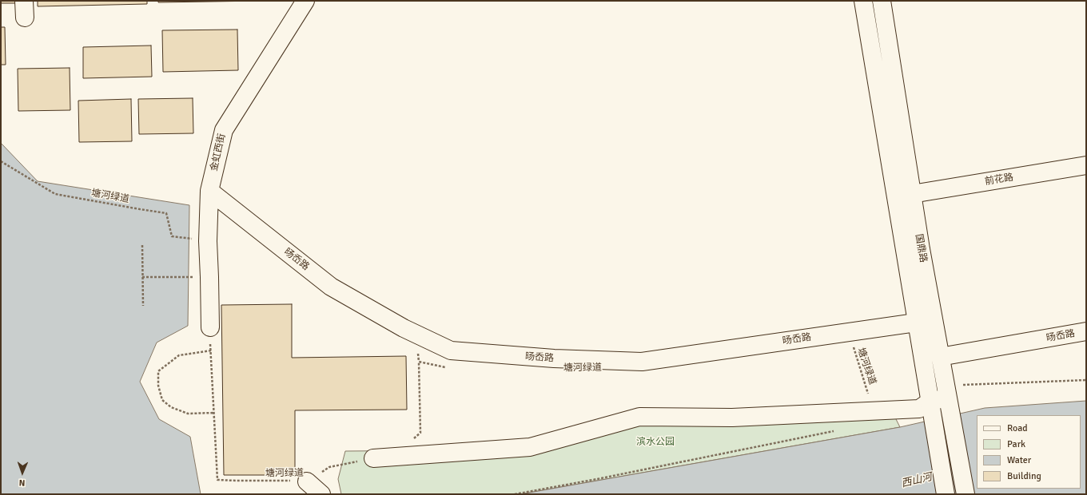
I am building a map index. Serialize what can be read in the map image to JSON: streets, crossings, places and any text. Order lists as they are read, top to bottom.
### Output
{
  "streets": {
    "street": [
      "金虹西街",
      "前花路",
      "国鼎路",
      "旸岙路"
    ],
    "path": ["塘河绿道"]
  },
  "crossings": [
    ["金虹西街", "塘河绿道"],
    ["金虹西街", "旸岙路"],
    ["前花路", "国鼎路"],
    ["国鼎路", "旸岙路"]
  ],
  "water": ["西山河"],
  "parks": ["滨水公园"],
  "legend": [
    "Road",
    "Park",
    "Water",
    "Building"
  ],
  "north": "bottom"
}
